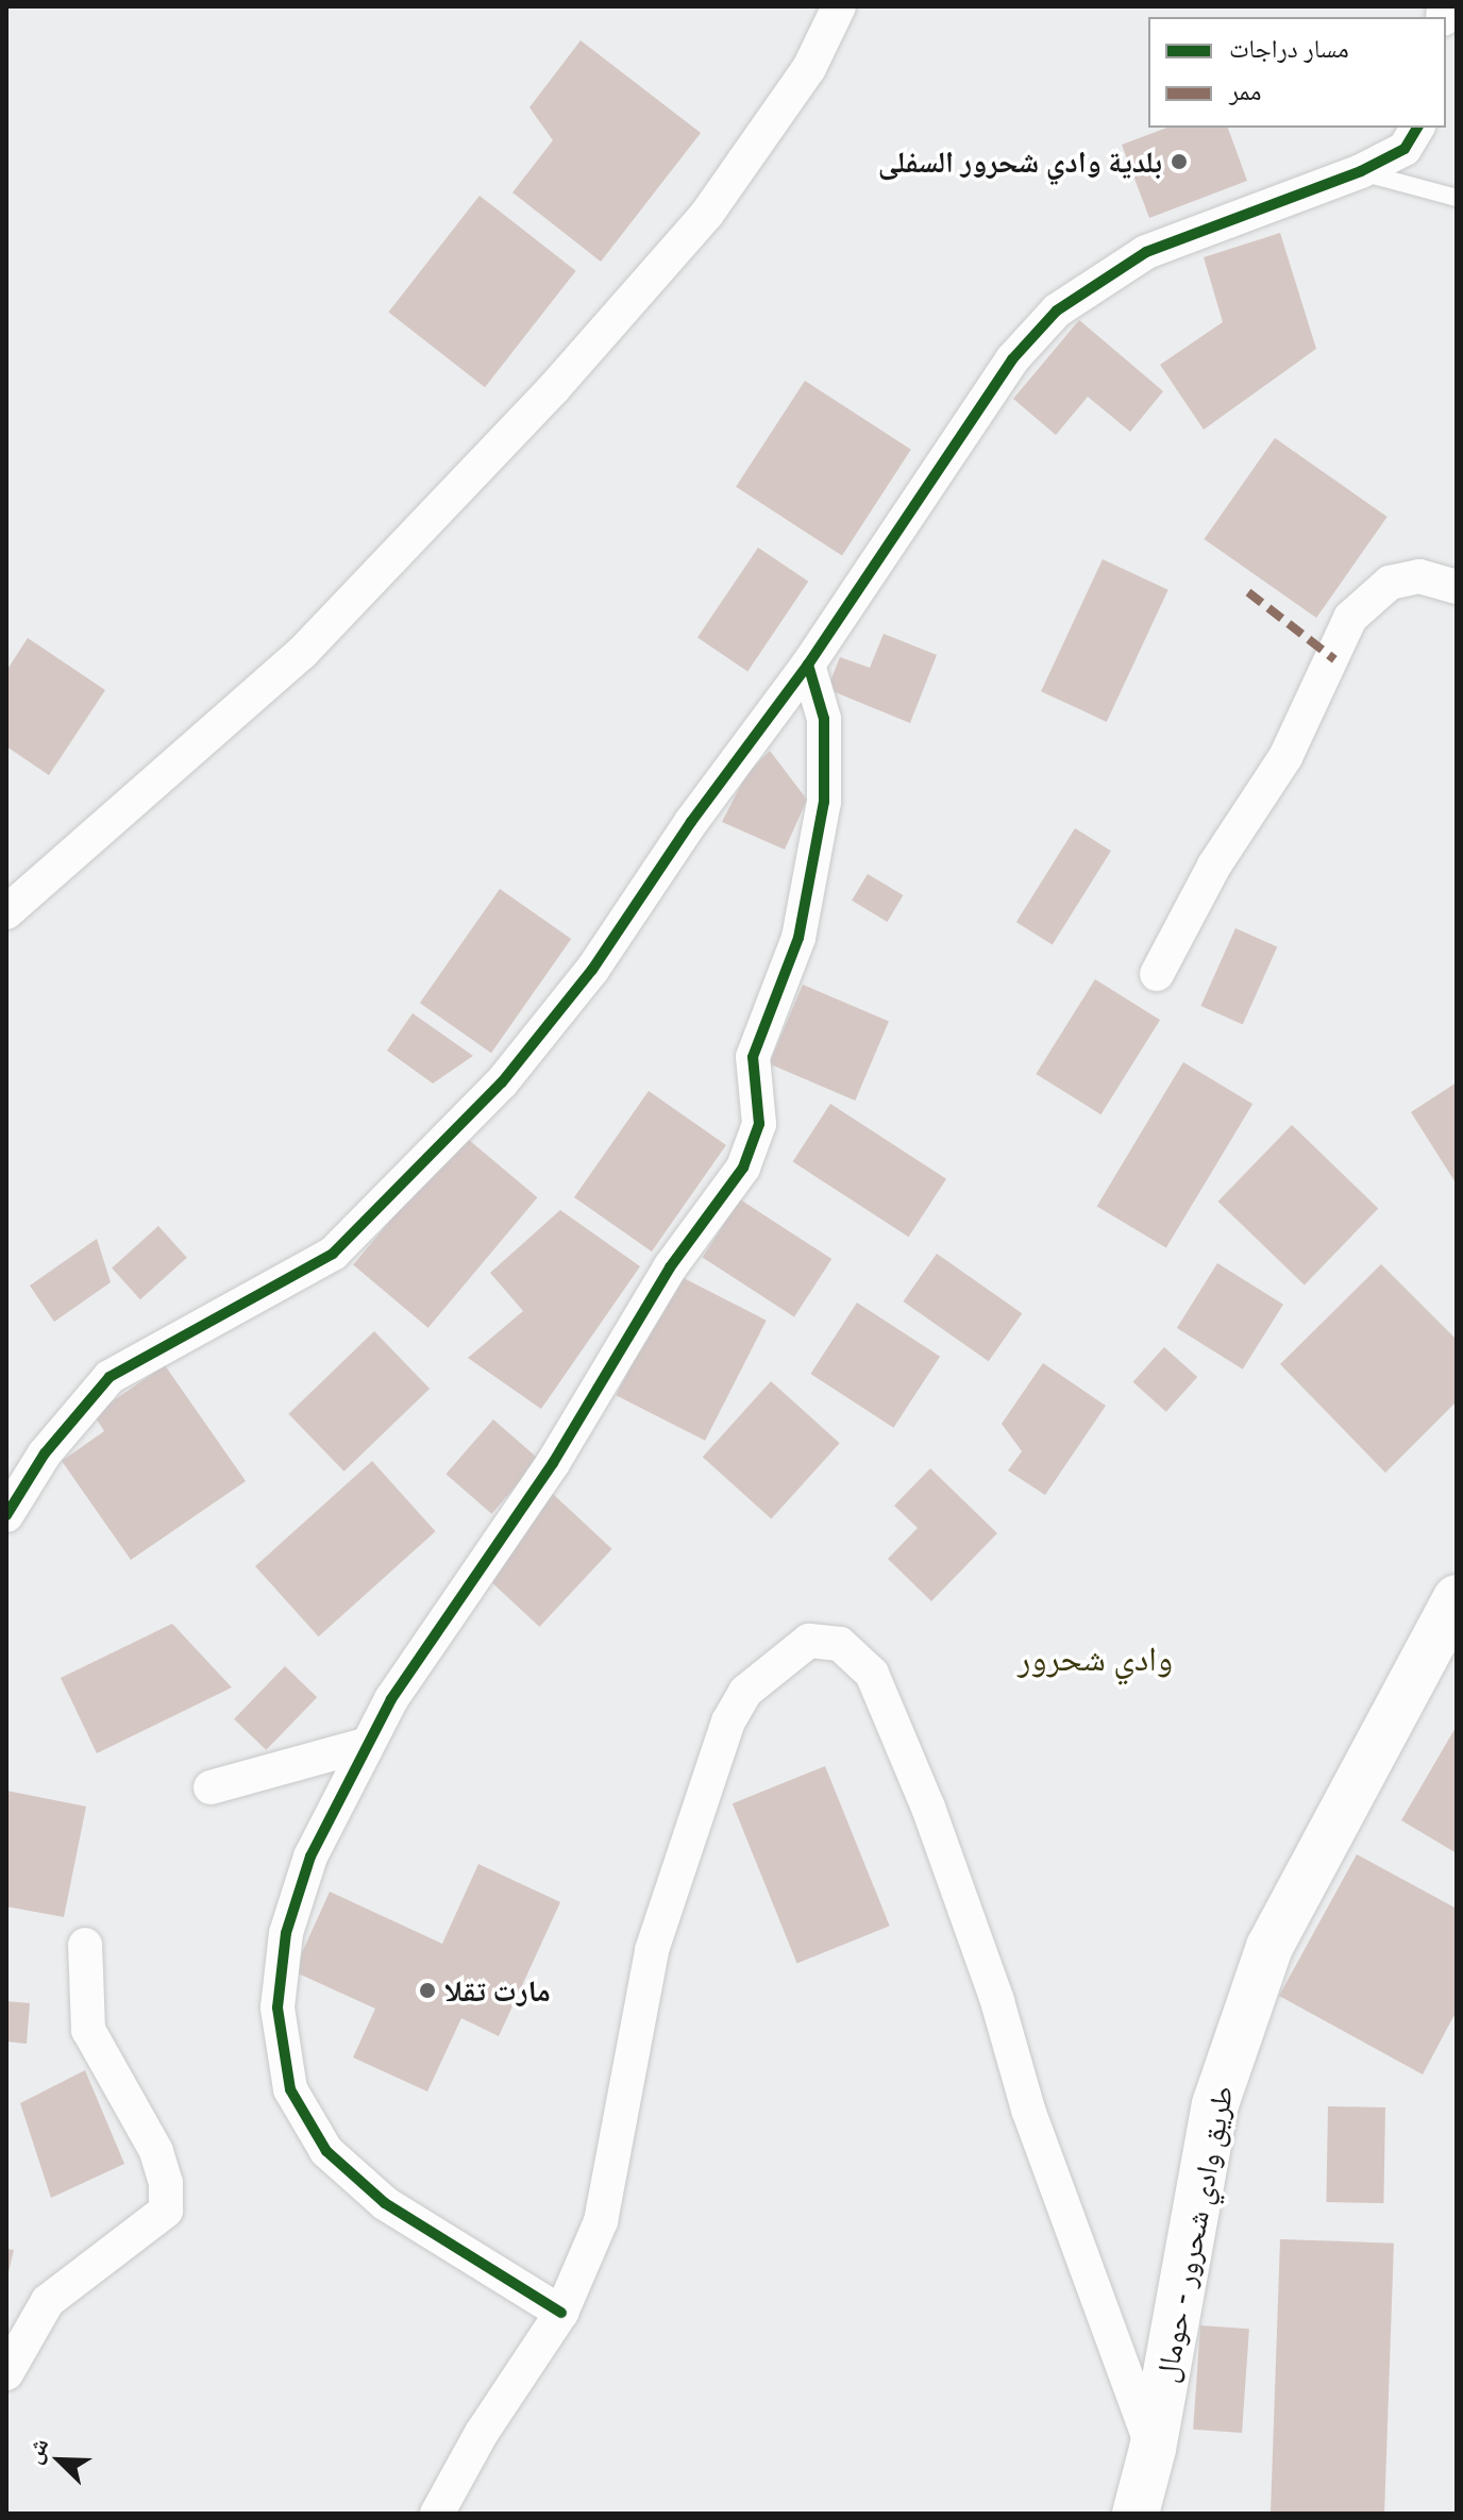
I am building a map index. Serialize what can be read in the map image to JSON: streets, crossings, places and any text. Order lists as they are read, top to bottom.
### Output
{
  "streets": {
    "main road": ["طريق وادي شحرور - حومال"]
  },
  "districts": ["وادي شحرور"],
  "places": ["بلدية وادي شحرور السفلى", "مارت تقلا"],
  "legend": ["مسار دراجات", "ممر"],
  "north": "top left"
}
